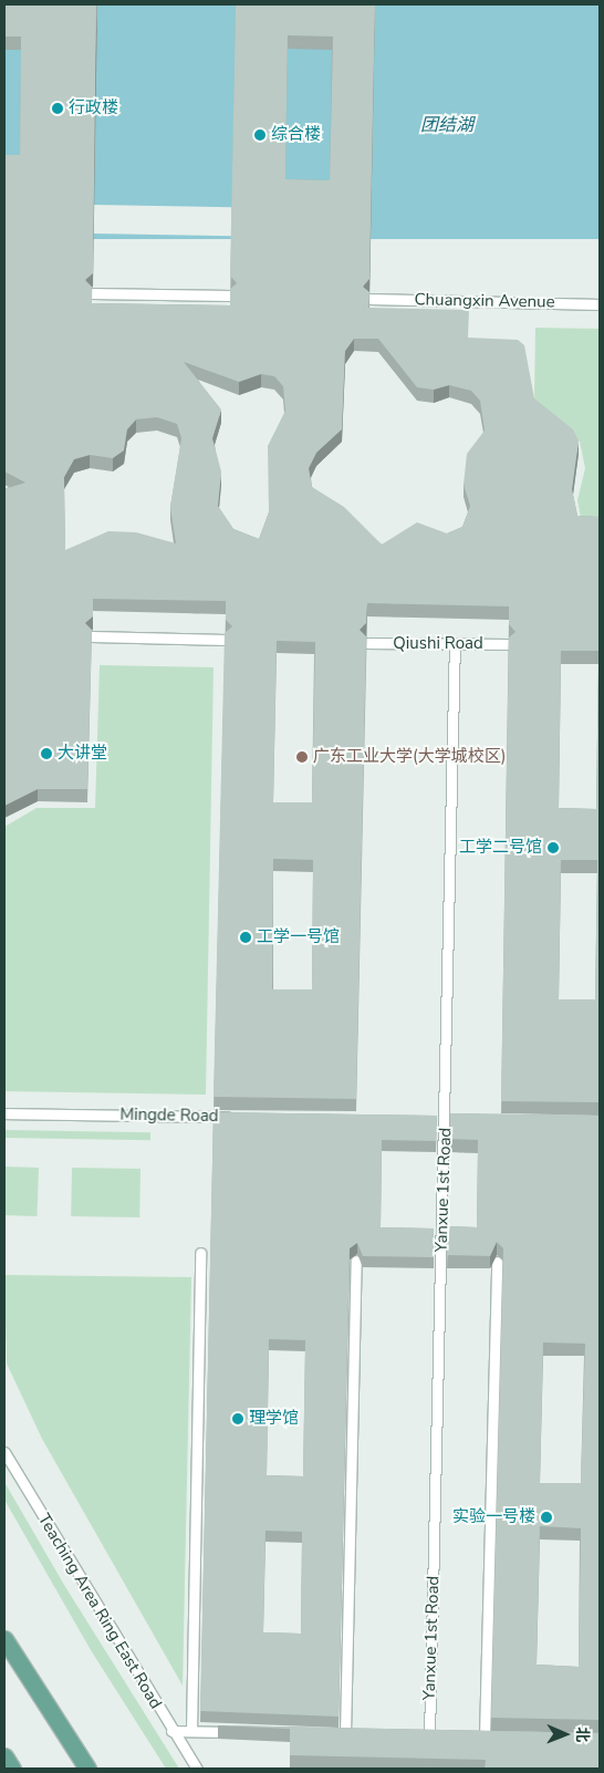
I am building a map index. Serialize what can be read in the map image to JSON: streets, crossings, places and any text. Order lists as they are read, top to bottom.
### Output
{
  "streets": {
    "lane": [
      "Chuangxin Avenue",
      "Qiushi Road",
      "Mingde Road",
      "Yanxue 1st Road",
      "Teaching Area Ring East Road"
    ]
  },
  "crossings": [
    ["Qiushi Road", "Yanxue 1st Road"]
  ],
  "water": ["团结湖"],
  "places": [
    "行政楼",
    "综合楼",
    "大讲堂",
    "广东工业大学(大学城校区)",
    "工学二号馆",
    "工学一号馆",
    "理学馆",
    "实验一号楼"
  ],
  "north": "right"
}
